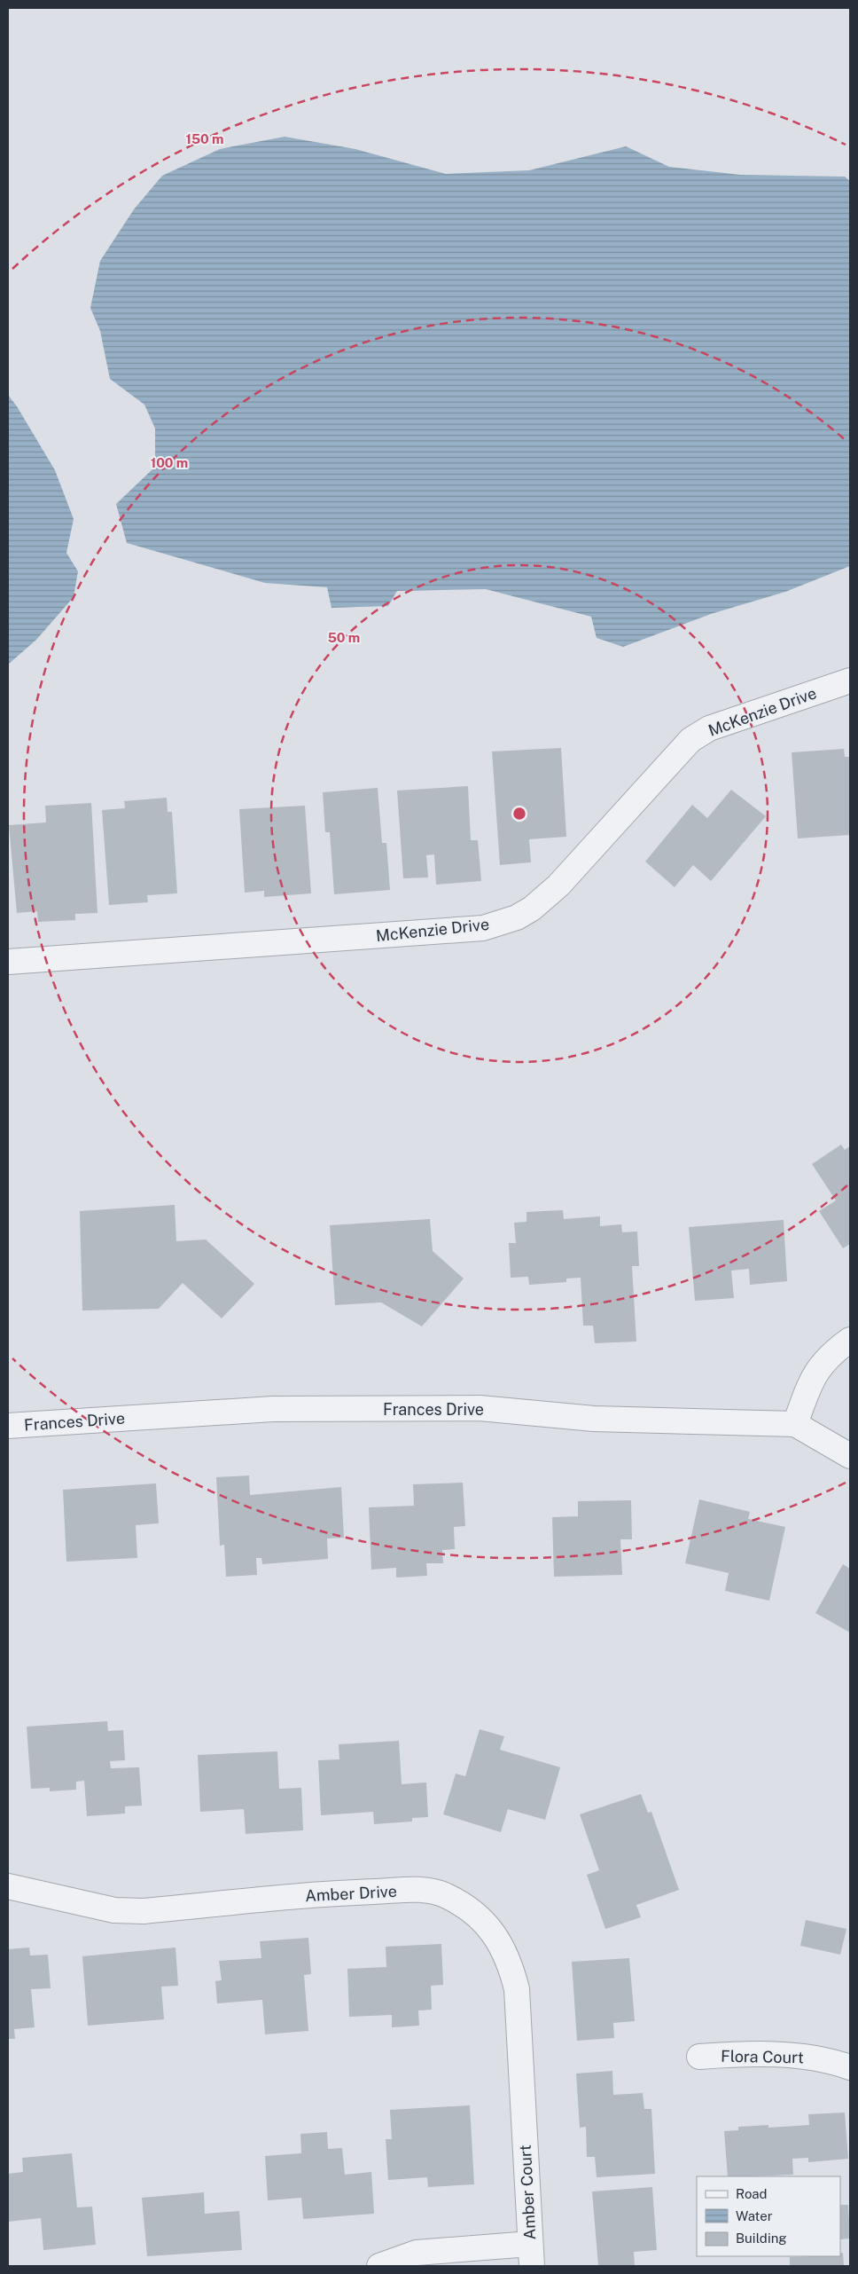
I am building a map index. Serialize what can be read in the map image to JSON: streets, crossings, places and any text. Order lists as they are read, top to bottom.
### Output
{
  "streets": {
    "street": [
      "McKenzie Drive",
      "Frances Drive",
      "Amber Drive",
      "Flora Court",
      "Amber Court"
    ]
  },
  "crossings": [
    ["Amber Drive", "Amber Court"]
  ],
  "legend": ["Road", "Water", "Building"],
  "rings": ["150 m", "100 m", "50 m"]
}
